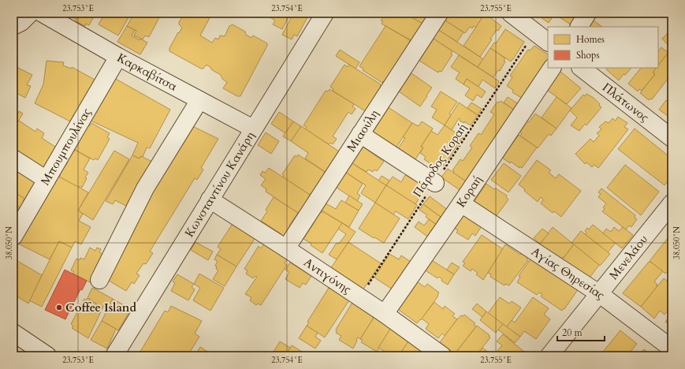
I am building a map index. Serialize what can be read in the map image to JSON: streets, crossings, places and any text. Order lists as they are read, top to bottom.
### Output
{
  "streets": {
    "street": [
      "Καρκαβίτσα",
      "Πλάτωνος",
      "Μιαούλη",
      "Μπουμπουλίνας",
      "Κωνσταντίνου Κανάρη",
      "Κοραή",
      "Μενελάου",
      "Αγίας Θηρεσίας",
      "Αντιγόνης"
    ],
    "path": ["Πάροδος Kοραή"]
  },
  "crossings": [
    ["Καρκαβίτσα", "Μπουμπουλίνας"],
    ["Καρκαβίτσα", "Κωνσταντίνου Κανάρη"],
    ["Μιαούλη", "Αντιγόνης"],
    ["Πάροδος Kοραή", "Αντιγόνης"],
    ["Κωνσταντίνου Κανάρη", "Αντιγόνης"],
    ["Κοραή", "Αγίας Θηρεσίας"],
    ["Κοραή", "Αντιγόνης"],
    ["Μενελάου", "Αγίας Θηρεσίας"]
  ],
  "places": ["Coffee Island"],
  "legend": ["Homes", "Shops"],
  "scale_bar": "20 m",
  "coordinates": [
    "23.753°E",
    "23.754°E",
    "23.755°E",
    "38.050°N"
  ]
}
